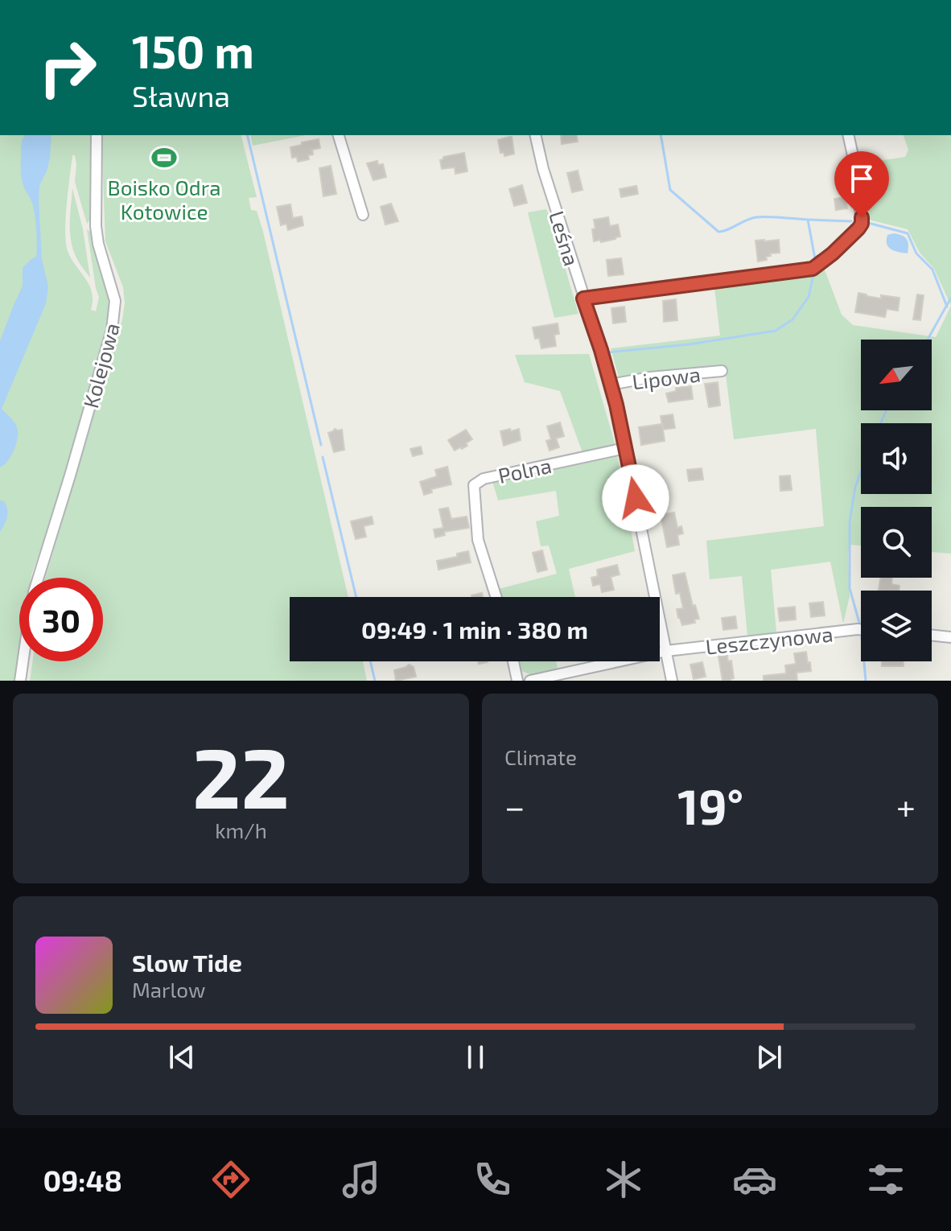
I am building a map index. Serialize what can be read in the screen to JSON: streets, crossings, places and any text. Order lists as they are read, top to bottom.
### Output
{
  "streets": {
    "street": [
      "Leśna",
      "Kolejowa",
      "Lipowa",
      "Polna",
      "Leszczynowa"
    ]
  },
  "crossings": [
    ["Leśna", "Lipowa"],
    ["Leśna", "Polna"],
    ["Leśna", "Leszczynowa"]
  ],
  "places": {
    "sports": ["Boisko Odra Kotowice"]
  },
  "north": "bottom left",
  "page": {
    "turn": ["150 m", "Sławna"],
    "limit": "30",
    "trip": "09:49 · 1 min · 380 m",
    "tile": [
      ["22", "km/h"],
      "Climate"
    ],
    "heat": ["−", "19°", "+"],
    "song": ["Slow Tide", "Marlow"],
    "tabs": "09:48"
  }
}
